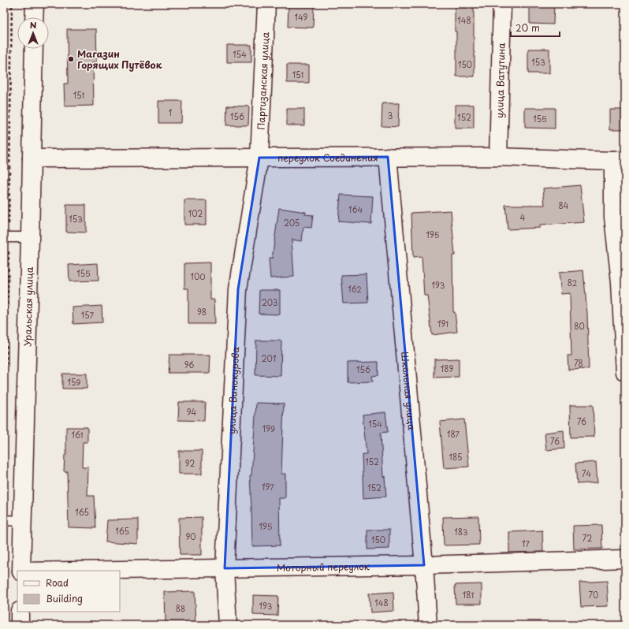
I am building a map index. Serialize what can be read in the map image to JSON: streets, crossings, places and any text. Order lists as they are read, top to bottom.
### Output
{
  "streets": {
    "street": [
      "Партизанская улица",
      "улица Ватутина",
      "переулок Соединения",
      "Уральская улица",
      "улица Винокурова",
      "Школьная улица",
      "Моторный переулок"
    ]
  },
  "crossings": [
    ["Партизанская улица", "переулок Соединения"],
    ["Партизанская улица", "улица Винокурова"],
    ["улица Ватутина", "переулок Соединения"],
    ["переулок Соединения", "Уральская улица"],
    ["переулок Соединения", "улица Винокурова"],
    ["переулок Соединения", "Школьная улица"],
    ["улица Винокурова", "Моторный переулок"],
    ["Школьная улица", "Моторный переулок"]
  ],
  "places": ["Магазин Горящих Путёвок"],
  "house_numbers": [
    "149",
    "148",
    "154",
    "153",
    "150",
    "151",
    "151",
    "1",
    "3",
    "156",
    "152",
    "155",
    "84",
    "164",
    "102",
    "4",
    "153",
    "205",
    "195",
    "155",
    "100",
    "82",
    "193",
    "162",
    "203",
    "98",
    "157",
    "191",
    "80",
    "201",
    "78",
    "96",
    "189",
    "156",
    "159",
    "94",
    "76",
    "154",
    "199",
    "187",
    "161",
    "76",
    "185",
    "152",
    "92",
    "74",
    "197",
    "152",
    "165",
    "195",
    "165",
    "183",
    "90",
    "72",
    "150",
    "17",
    "181",
    "70",
    "148",
    "193",
    "88"
  ],
  "legend": ["Road", "Building"],
  "scale_bar": "20 m",
  "north": "top"
}
